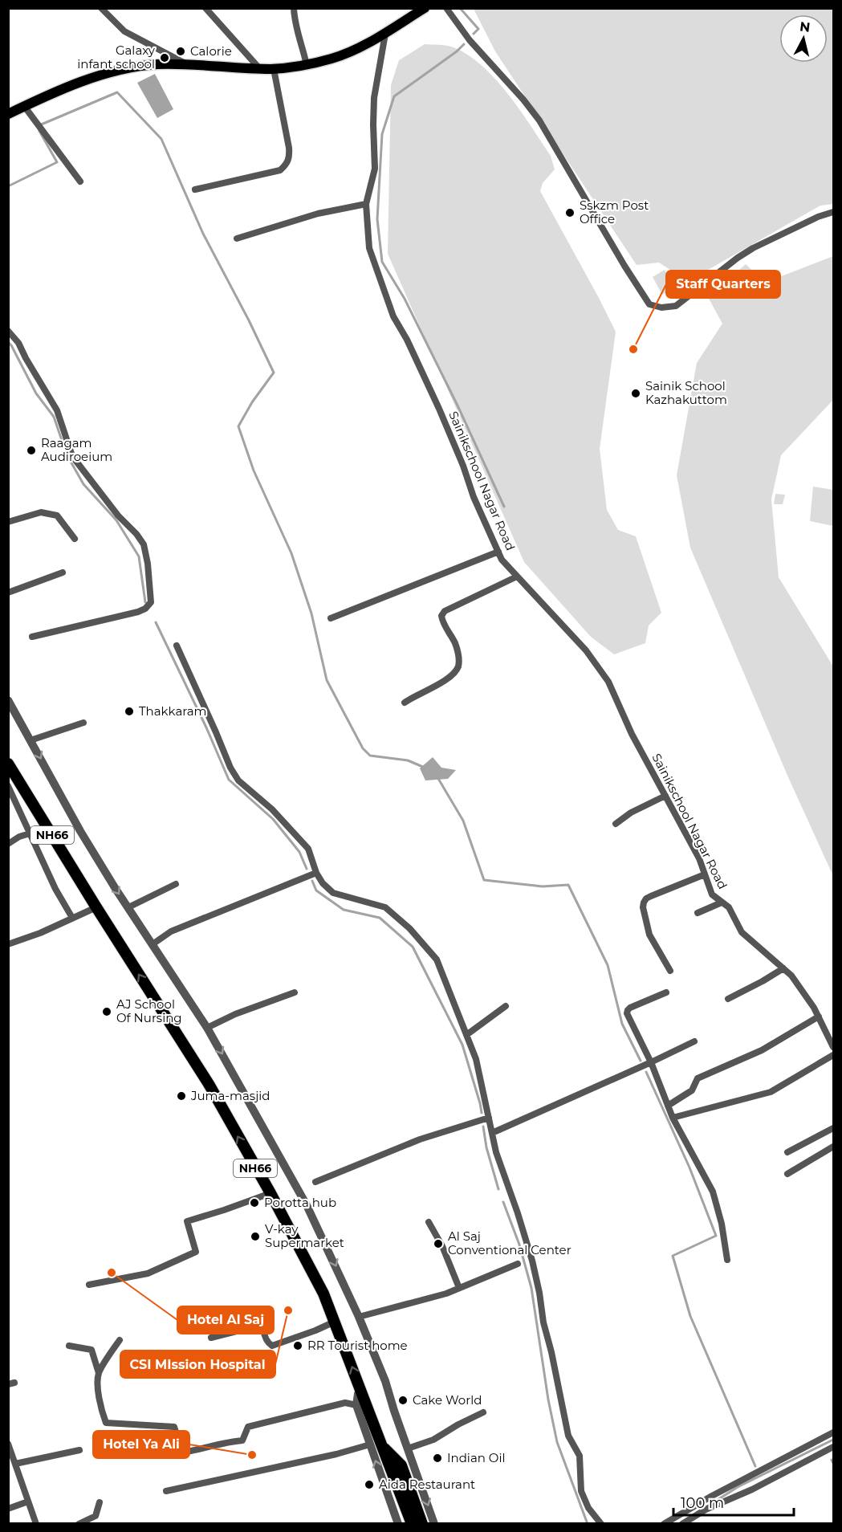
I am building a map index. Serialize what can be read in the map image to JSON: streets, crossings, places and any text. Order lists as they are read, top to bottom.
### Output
{
  "streets": {
    "highway": ["NH66"],
    "street": ["Sainikschool Nagar Road"]
  },
  "places": [
    "Calorie",
    "Galaxy infant school",
    "Sskzm Post Office",
    "Staff Quarters",
    "Sainik School Kazhakuttom",
    "Raagam Audiroeium",
    "Thakkaram",
    "AJ School Of Nursing",
    "Juma-masjid",
    "Porotta hub",
    "V-kay Supermarket",
    "Al Saj Conventional Center",
    "Hotel Al Saj",
    "CSI MIssion Hospital",
    "RR Tourist home",
    "Cake World",
    "Hotel Ya Ali",
    "Indian Oil",
    "Aida Restaurant"
  ],
  "scale_bar": "100 m",
  "north": "top"
}
